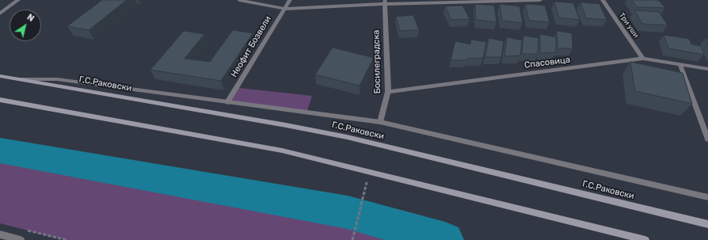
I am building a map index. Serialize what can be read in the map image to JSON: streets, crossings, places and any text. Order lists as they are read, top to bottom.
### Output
{
  "streets": {
    "street": [
      "Три уши",
      "Неофит Бозвели",
      "Босилеградска",
      "Спасовица",
      "Г.С.Раковски"
    ]
  },
  "crossings": [
    ["Три уши", "Спасовица"],
    ["Босилеградска", "Спасовица"]
  ],
  "north": "top right"
}
